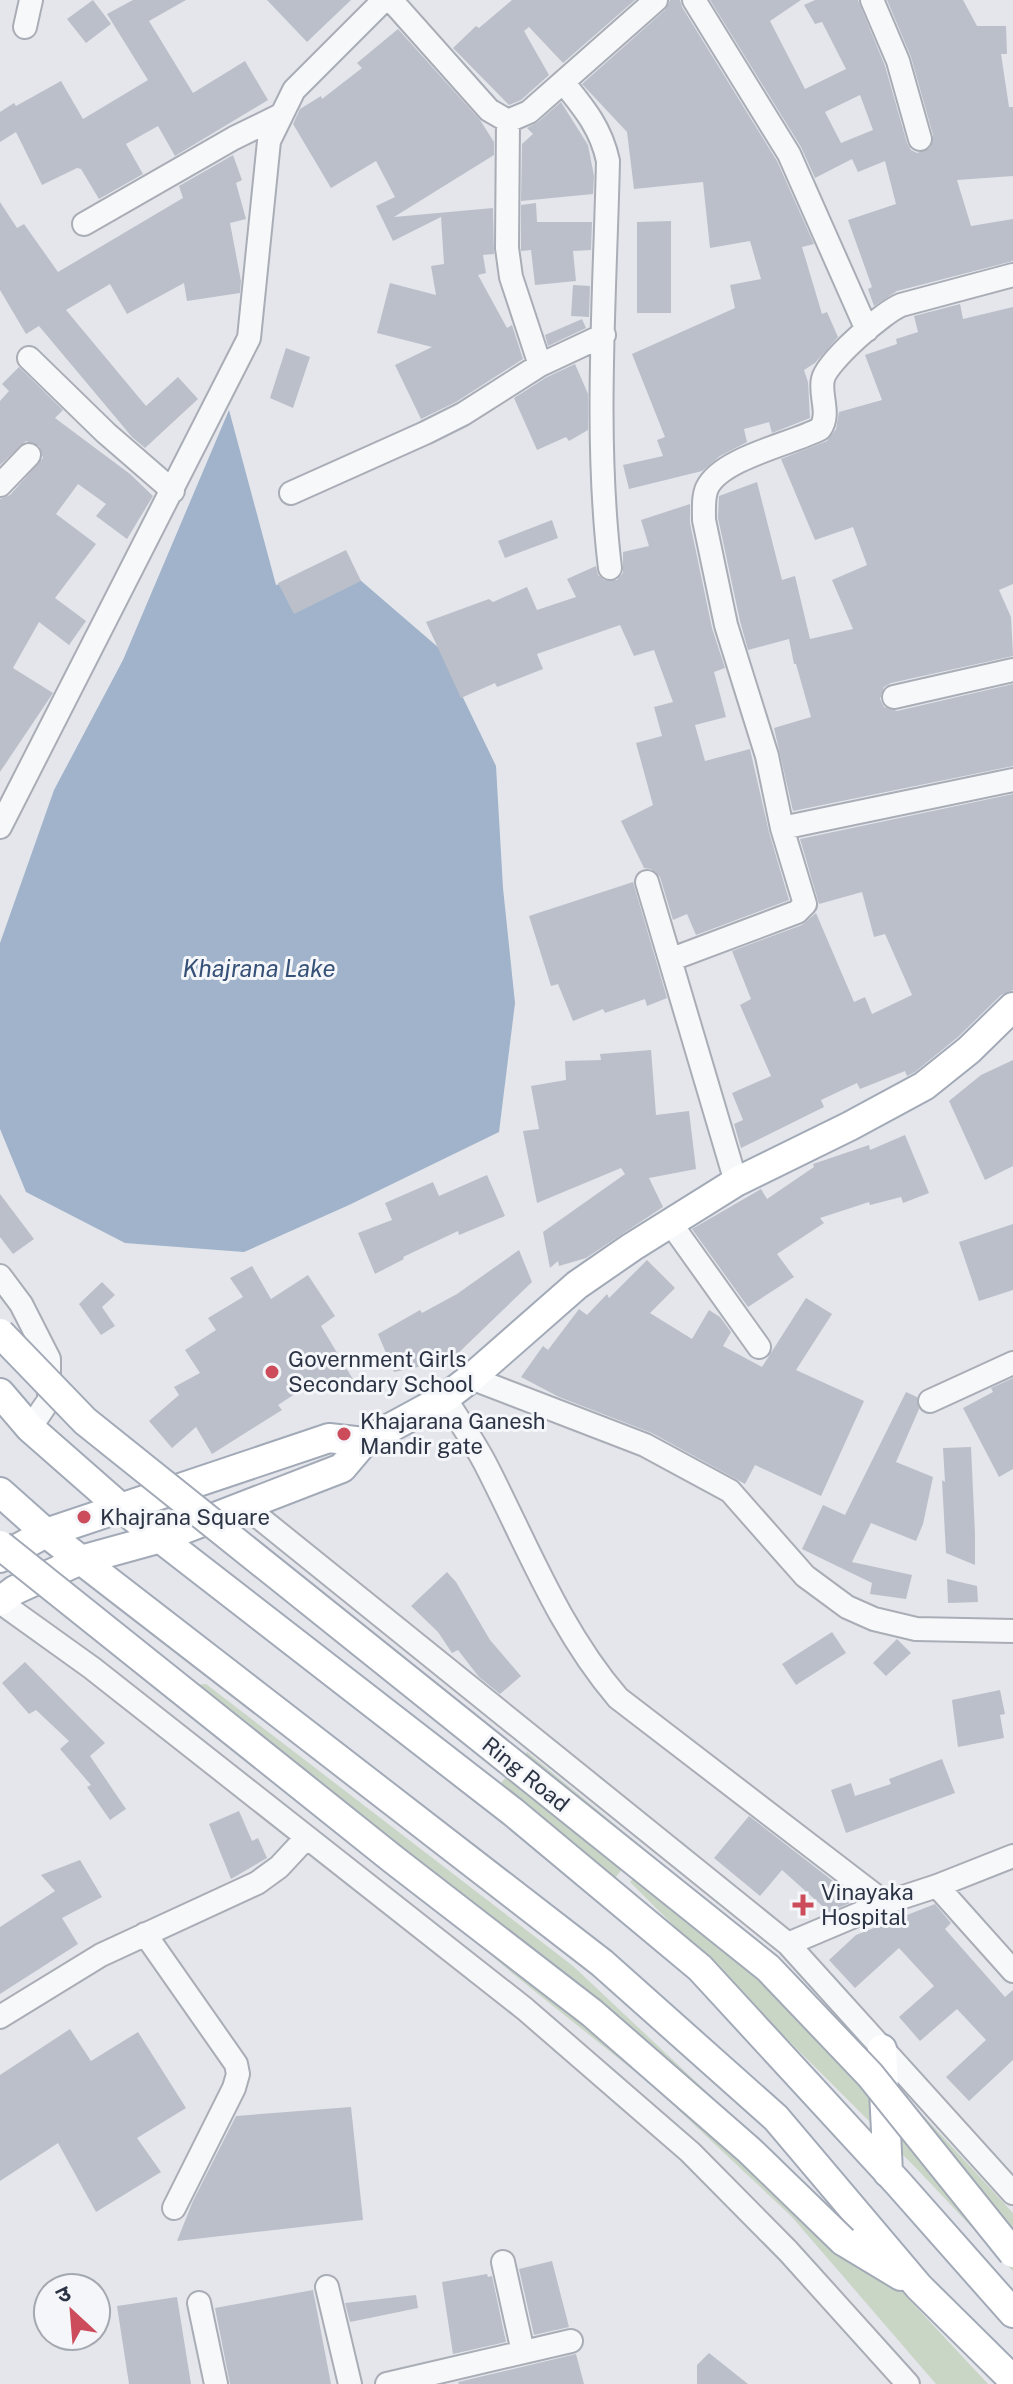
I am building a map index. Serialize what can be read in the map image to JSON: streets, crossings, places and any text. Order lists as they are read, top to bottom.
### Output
{
  "streets": {
    "main road": ["Ring Road"]
  },
  "water": ["Khajrana Lake"],
  "places": {
    "other": ["Government Girls Secondary School", "Khajarana Ganesh Mandir gate", "Khajrana Square"],
    "health": ["Vinayaka Hospital"]
  },
  "north": "top left"
}
